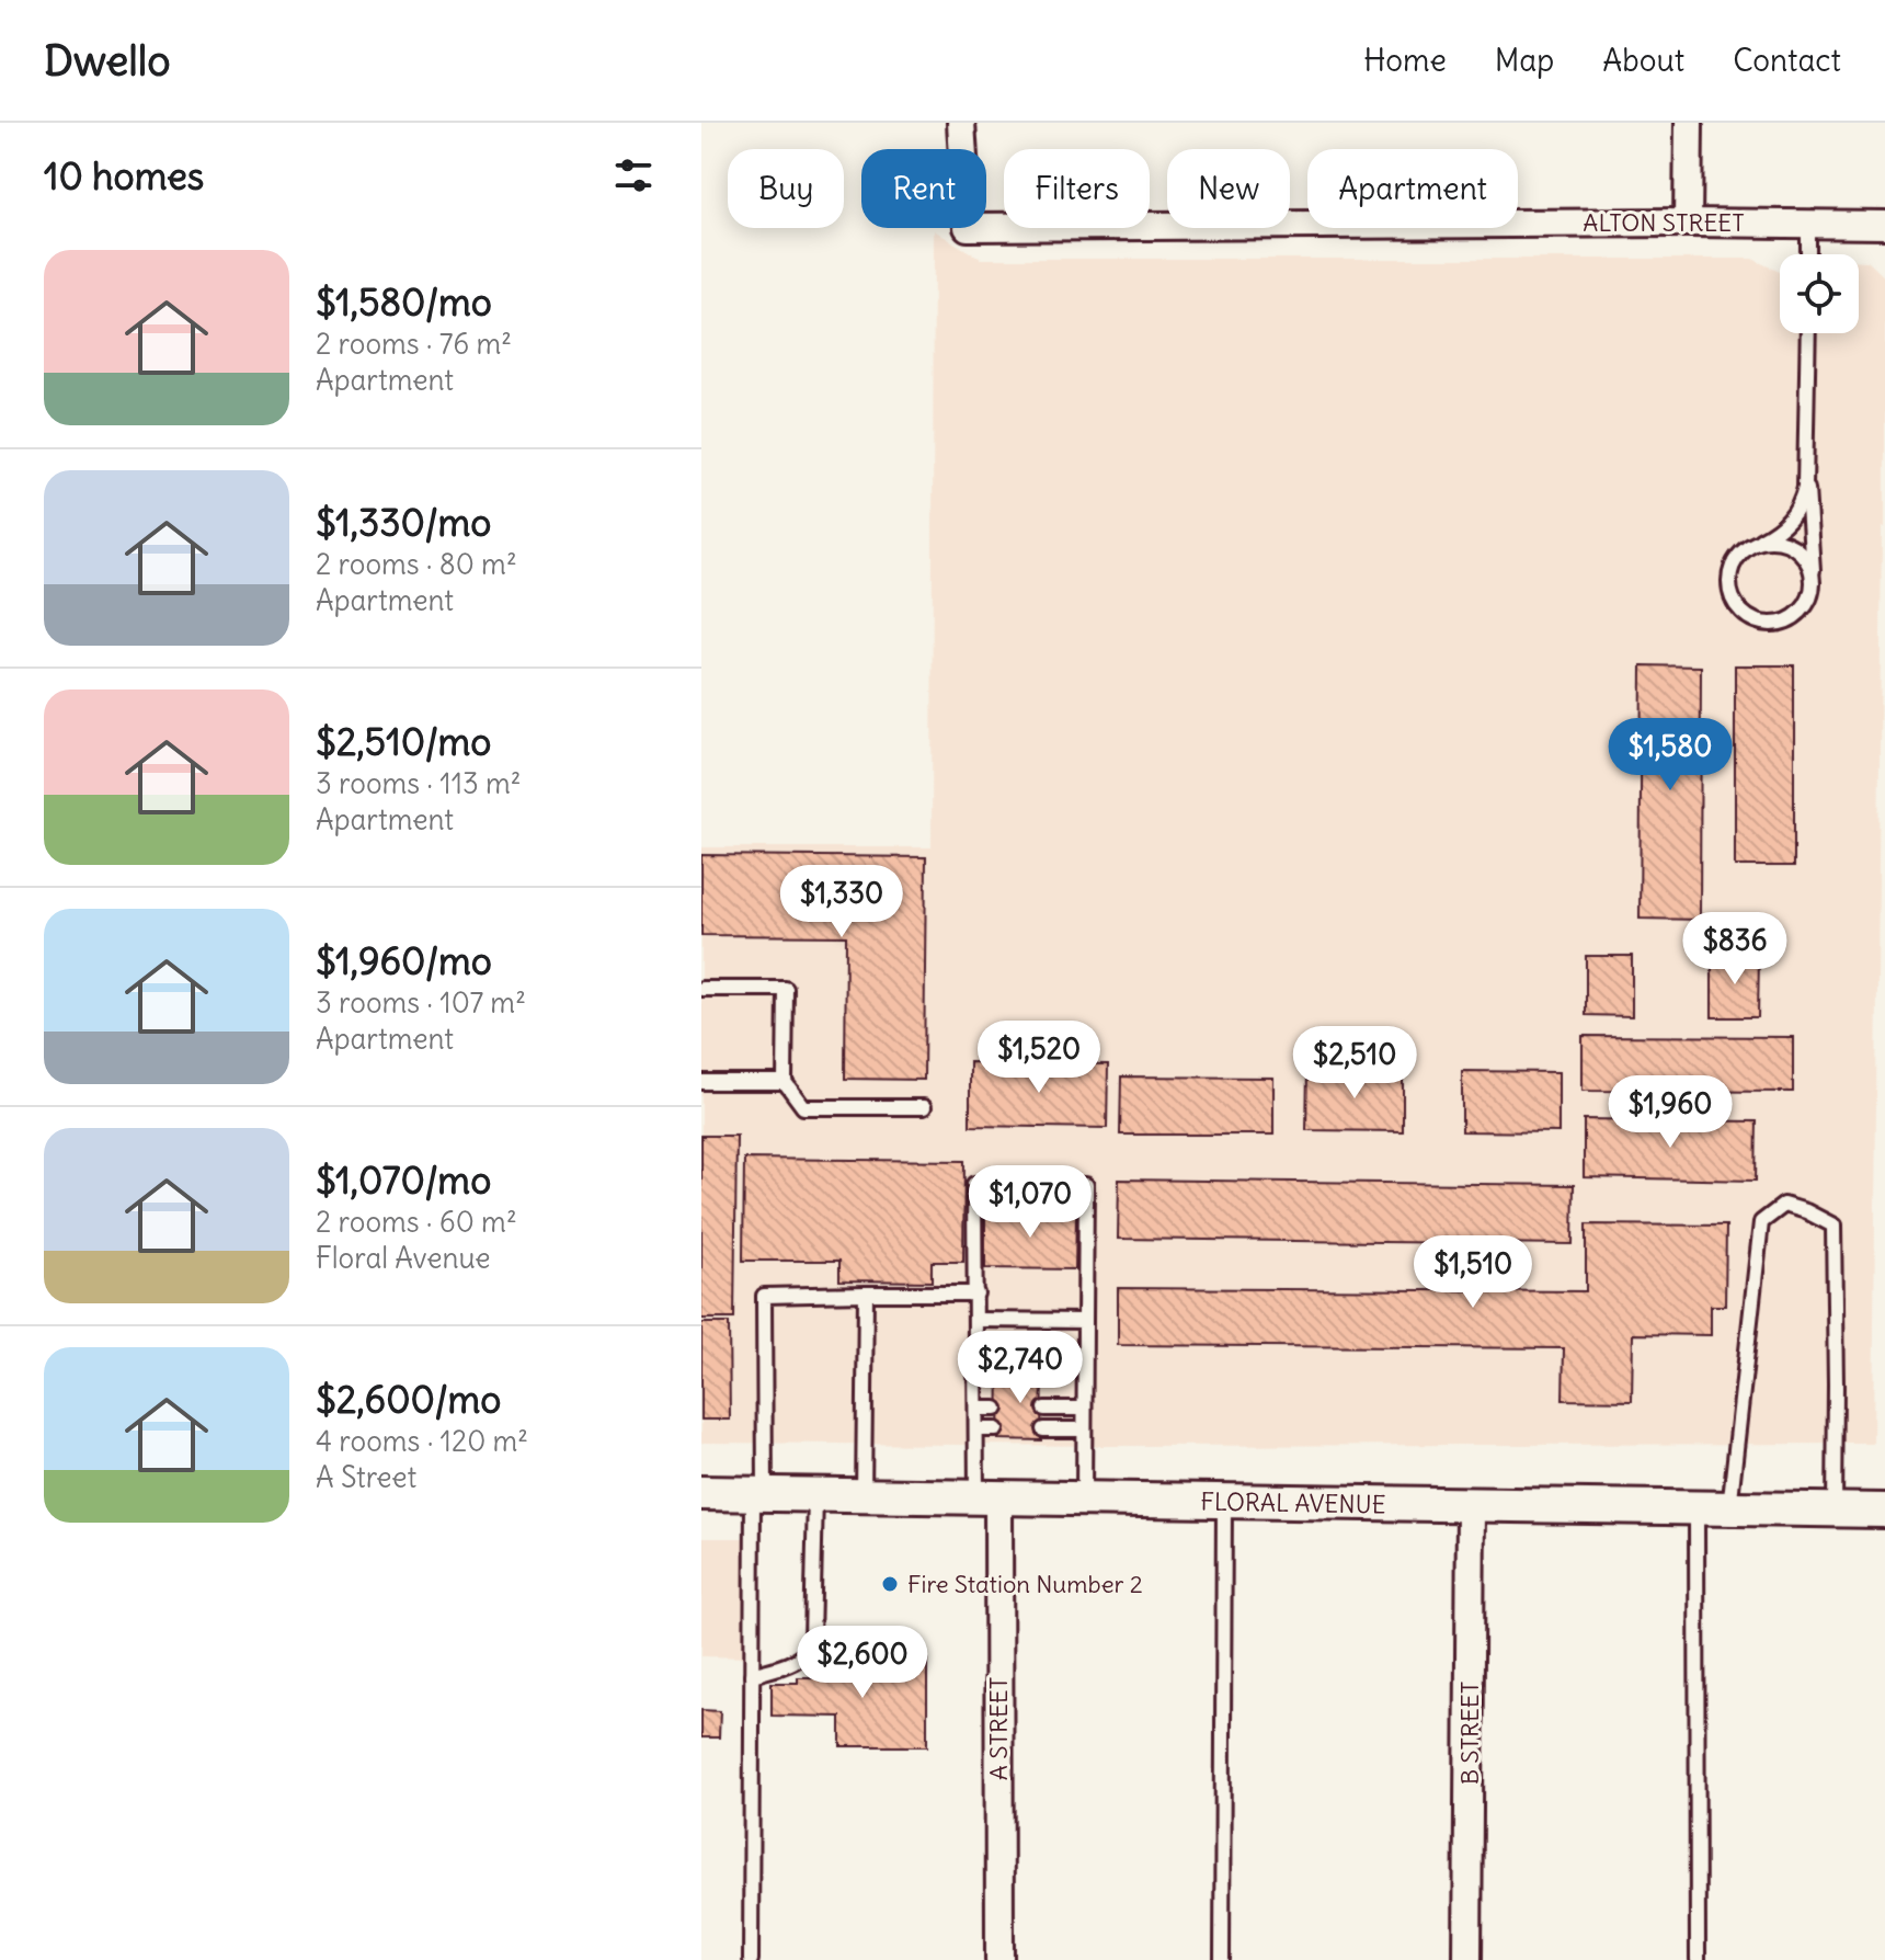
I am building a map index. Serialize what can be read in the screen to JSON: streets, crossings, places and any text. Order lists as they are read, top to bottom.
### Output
{
  "streets": {
    "street": [
      "ALTON STREET",
      "FLORAL AVENUE",
      "A STREET",
      "B STREET"
    ]
  },
  "crossings": [
    ["FLORAL AVENUE", "A STREET"],
    ["FLORAL AVENUE", "B STREET"]
  ],
  "places": ["Fire Station Number 2"],
  "page": {
    "header": "Dwello",
    "nav": [
      "Home",
      "Map",
      "About",
      "Contact"
    ],
    "heading": "10 homes",
    "chip": [
      "Buy",
      "Rent",
      "Filters",
      "New",
      "Apartment"
    ],
    "list": [
      {
        "name": "$1,580/mo",
        "note": "2 rooms · 76 m² · Apartment"
      },
      {
        "name": "$1,330/mo",
        "note": "2 rooms · 80 m² · Apartment"
      },
      {
        "name": "$2,510/mo",
        "note": "3 rooms · 113 m² · Apartment"
      },
      {
        "name": "$1,960/mo",
        "note": "3 rooms · 107 m² · Apartment"
      },
      {
        "name": "$1,070/mo",
        "note": "2 rooms · 60 m² · Floral Avenue"
      },
      {
        "name": "$2,600/mo",
        "note": "4 rooms · 120 m² · A Street"
      }
    ],
    "price": [
      "$1,580",
      "$1,330",
      "$836",
      "$1,520",
      "$2,510",
      "$1,960",
      "$1,070",
      "$1,510",
      "$2,740",
      "$2,600"
    ]
  }
}
